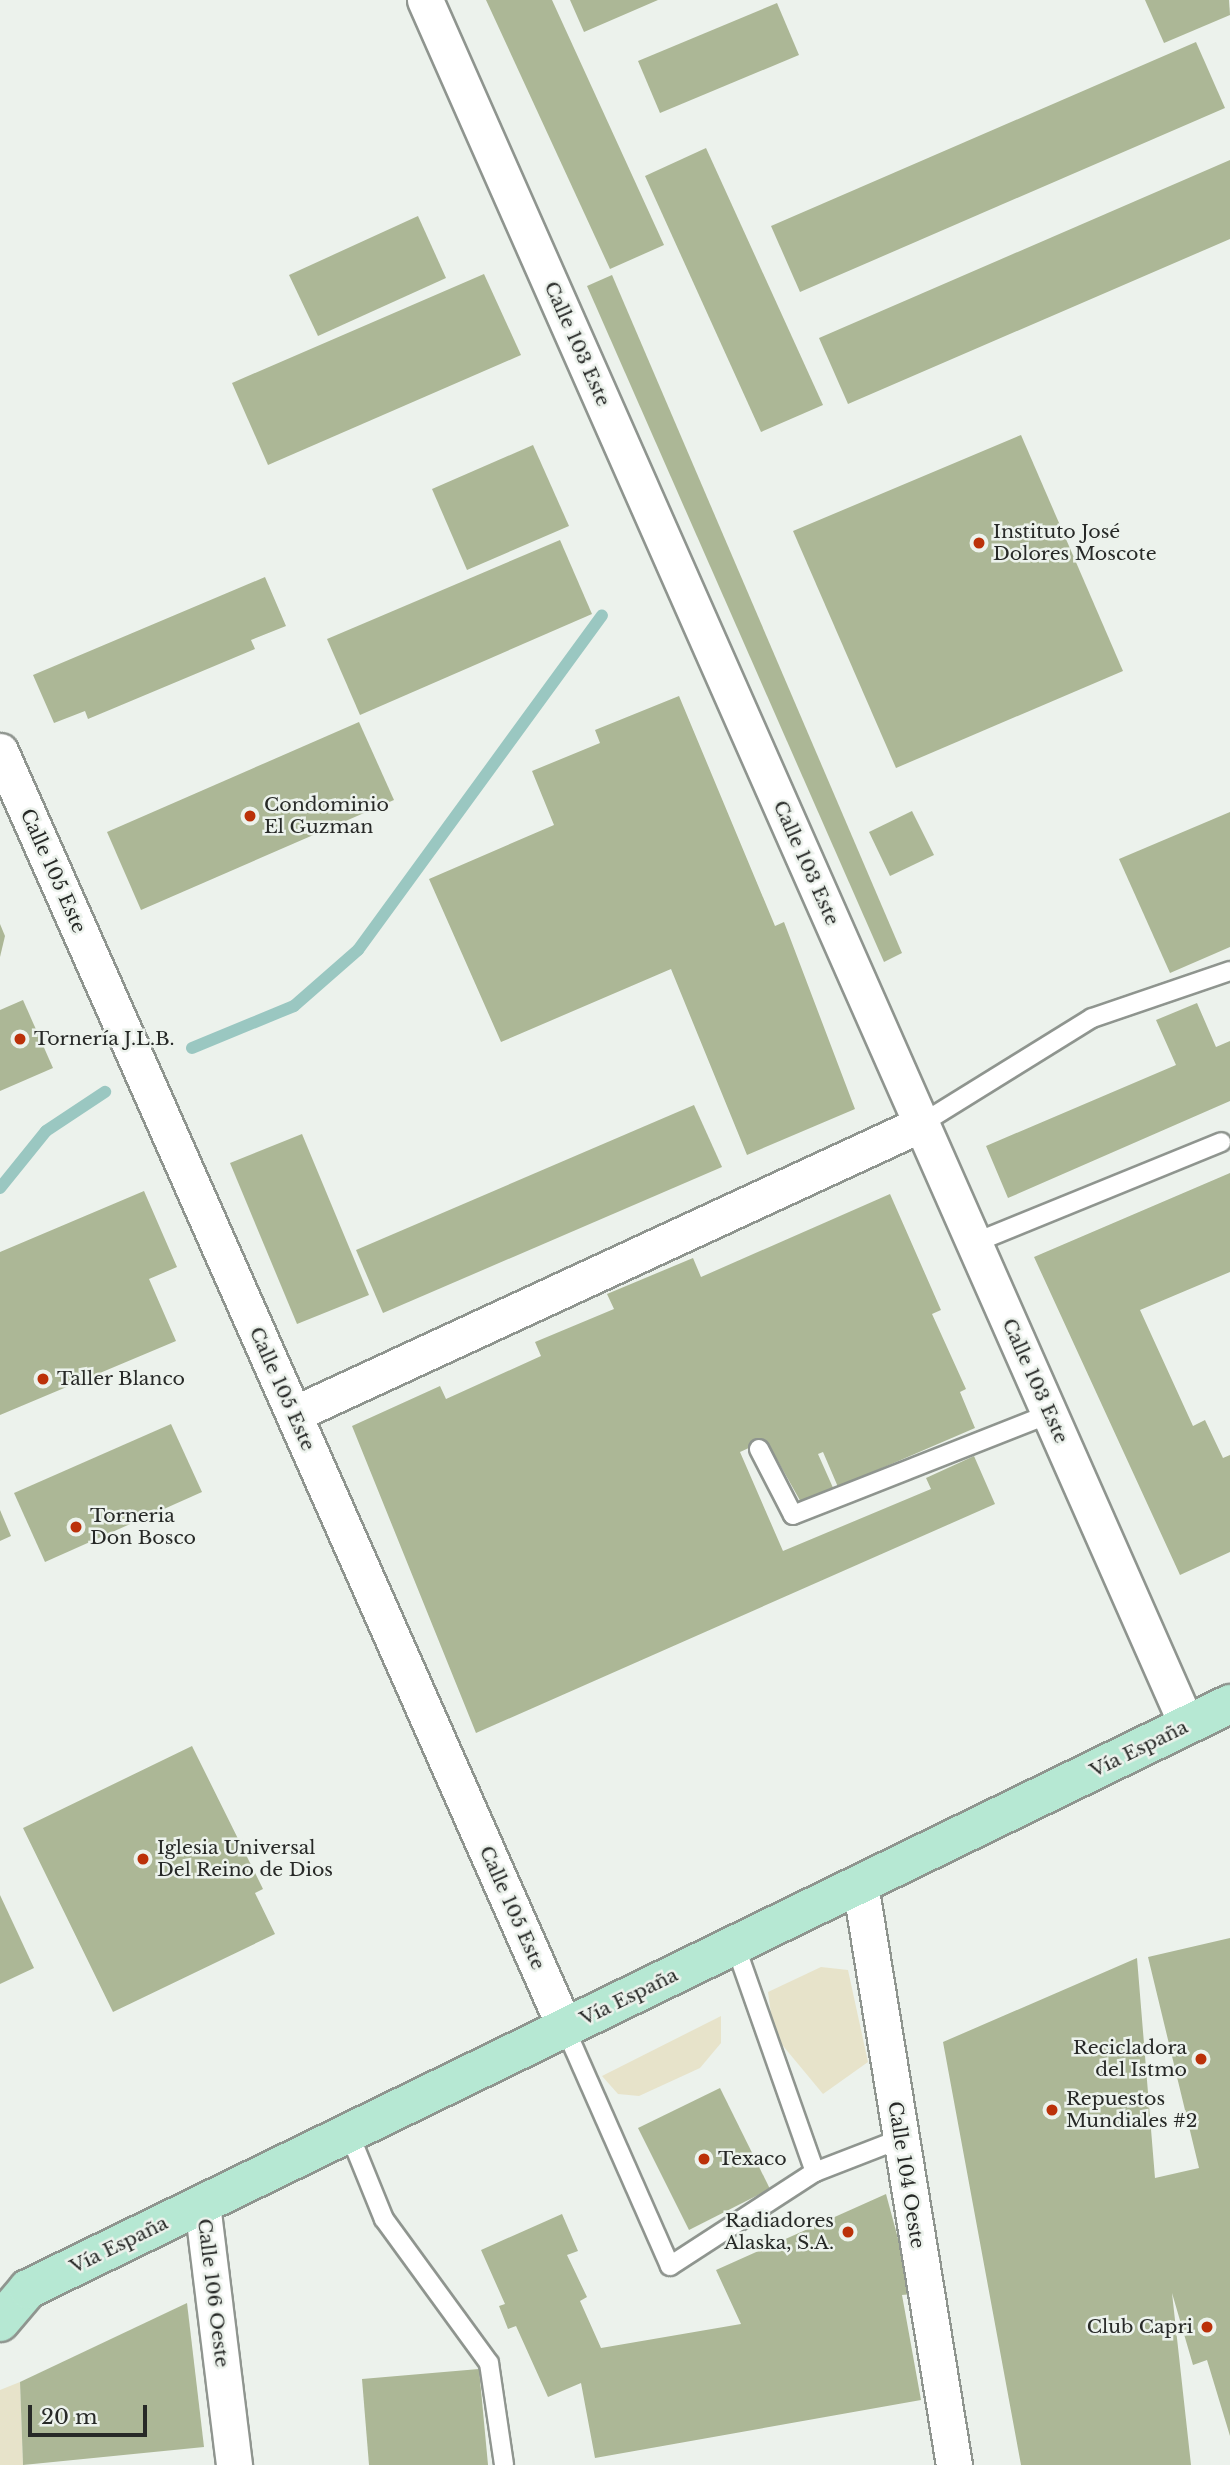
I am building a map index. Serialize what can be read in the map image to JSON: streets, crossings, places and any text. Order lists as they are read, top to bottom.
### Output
{
  "streets": {
    "main road": ["Vía España"],
    "street": [
      "Calle 103 Este",
      "Calle 105 Este",
      "Calle 104 Oeste",
      "Calle 106 Oeste"
    ]
  },
  "crossings": [
    ["Calle 103 Este", "Vía España"],
    ["Calle 105 Este", "Vía España"],
    ["Vía España", "Calle 104 Oeste"],
    ["Vía España", "Calle 106 Oeste"]
  ],
  "places": [
    "Instituto José Dolores Moscote",
    "Condominio El Guzman",
    "Tornería J.L.B.",
    "Taller Blanco",
    "Torneria Don Bosco",
    "Iglesia Universal Del Reino de Dios",
    "Recicladora del Istmo",
    "Repuestos Mundiales #2",
    "Texaco",
    "Radiadores Alaska, S.A.",
    "Club Capri"
  ],
  "scale_bar": "20 m"
}
